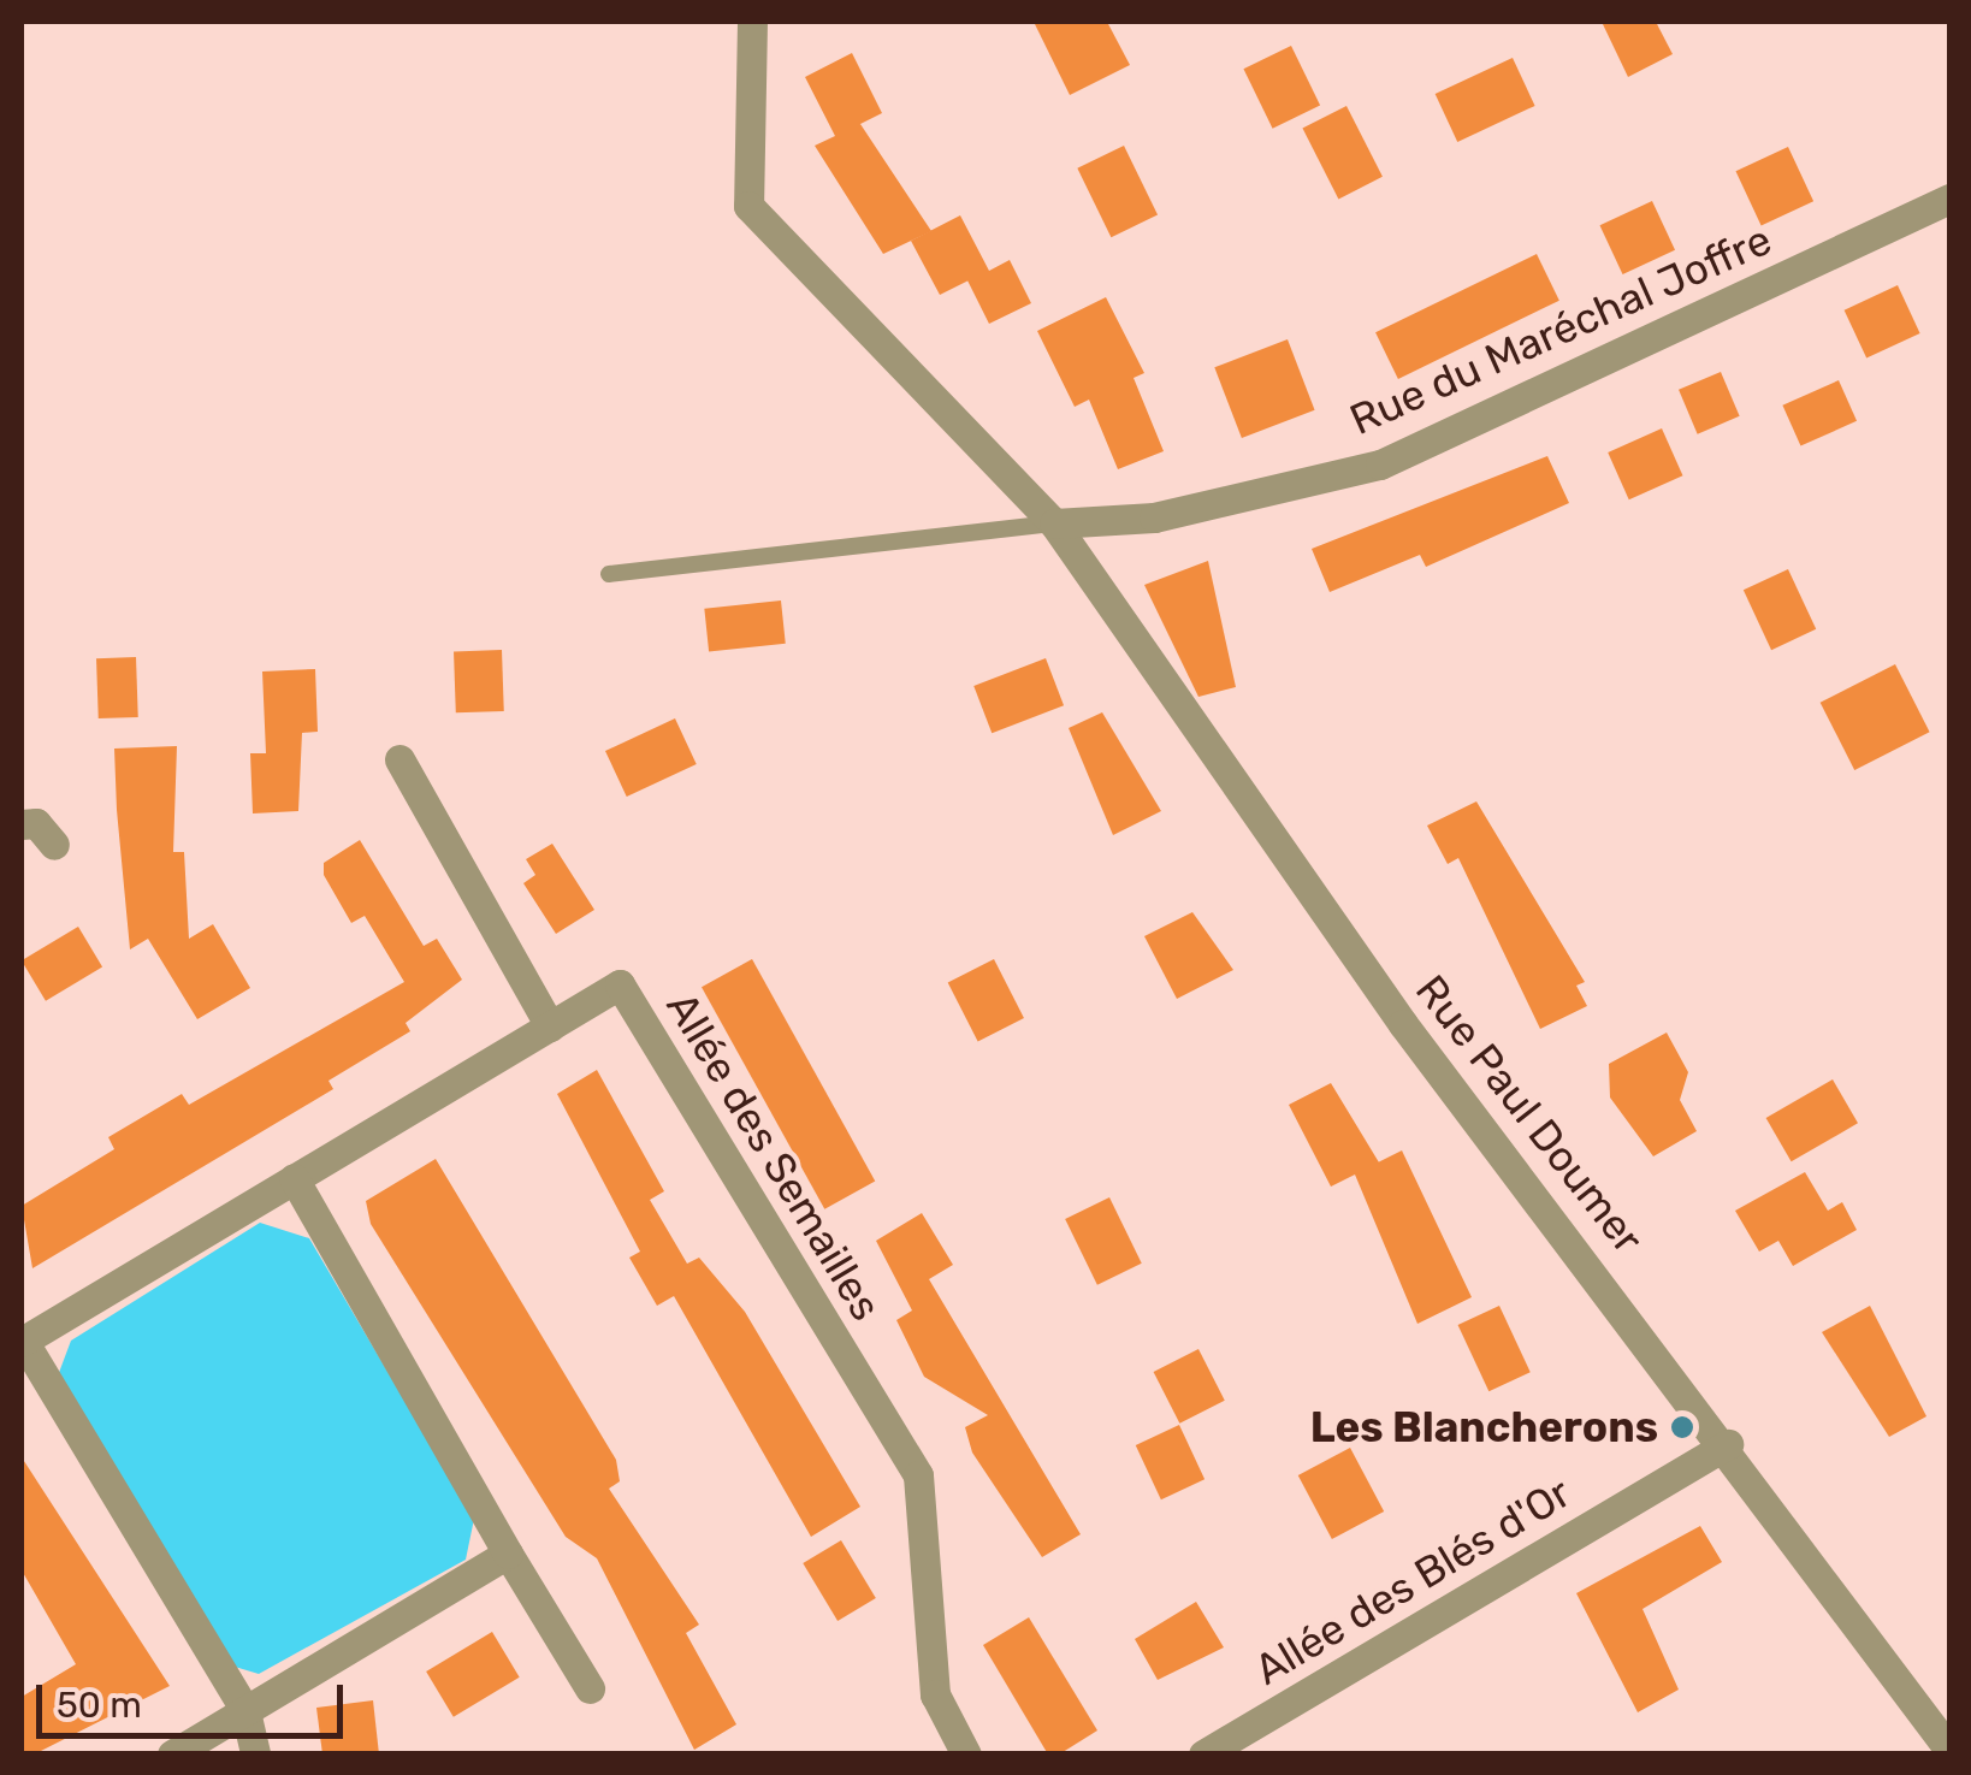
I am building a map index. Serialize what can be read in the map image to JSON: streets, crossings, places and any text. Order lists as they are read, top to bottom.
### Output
{
  "streets": {
    "street": [
      "Rue du Maréchal Joffre",
      "Rue Paul Doumer",
      "Allée des Semailles",
      "Allée des Blés d'Or"
    ]
  },
  "crossings": [
    ["Rue du Maréchal Joffre", "Rue Paul Doumer"],
    ["Rue Paul Doumer", "Allée des Blés d'Or"]
  ],
  "places": ["Les Blancherons"],
  "scale_bar": "50 m"
}
